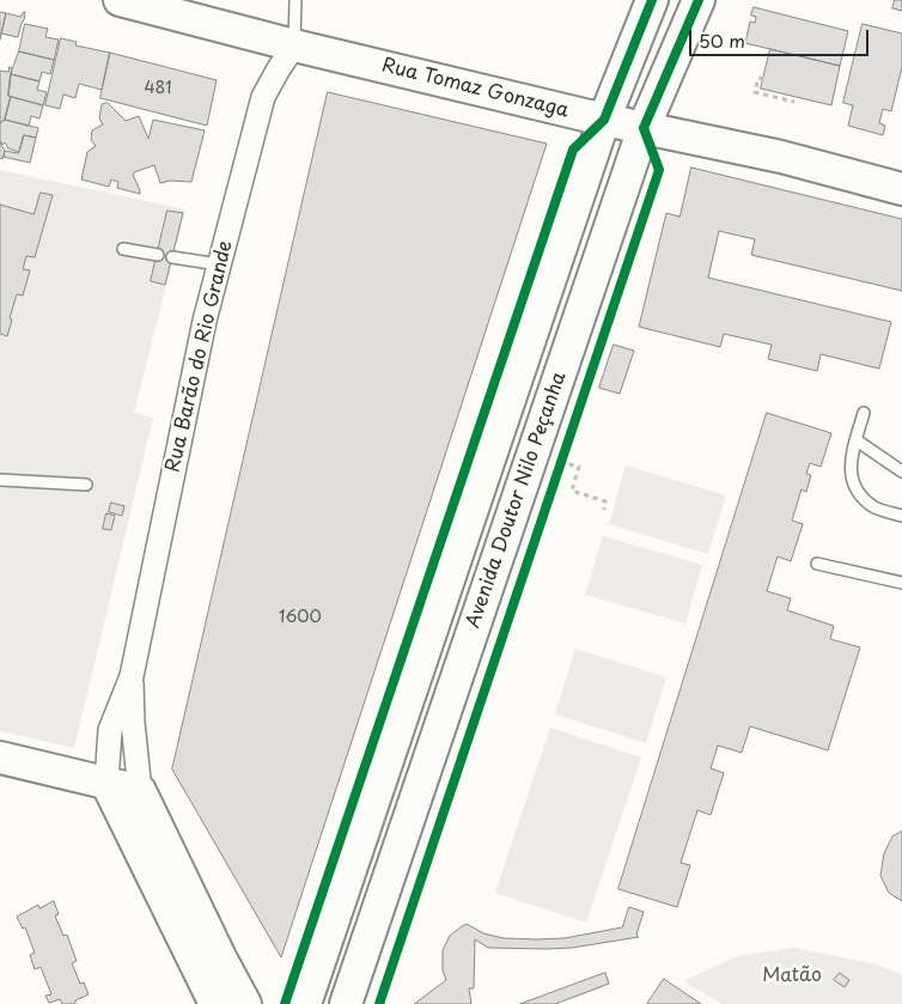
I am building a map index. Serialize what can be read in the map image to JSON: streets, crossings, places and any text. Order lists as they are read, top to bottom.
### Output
{
  "streets": {
    "main road": ["Rua Tomaz Gonzaga", "Avenida Doutor Nilo Peçanha"],
    "street": ["Rua Barão do Rio Grande"]
  },
  "crossings": [
    ["Rua Tomaz Gonzaga", "Rua Barão do Rio Grande"],
    ["Rua Tomaz Gonzaga", "Avenida Doutor Nilo Peçanha"]
  ],
  "parks": ["Matão"],
  "house_numbers": ["481", "1600"],
  "scale_bar": "50 m"
}
